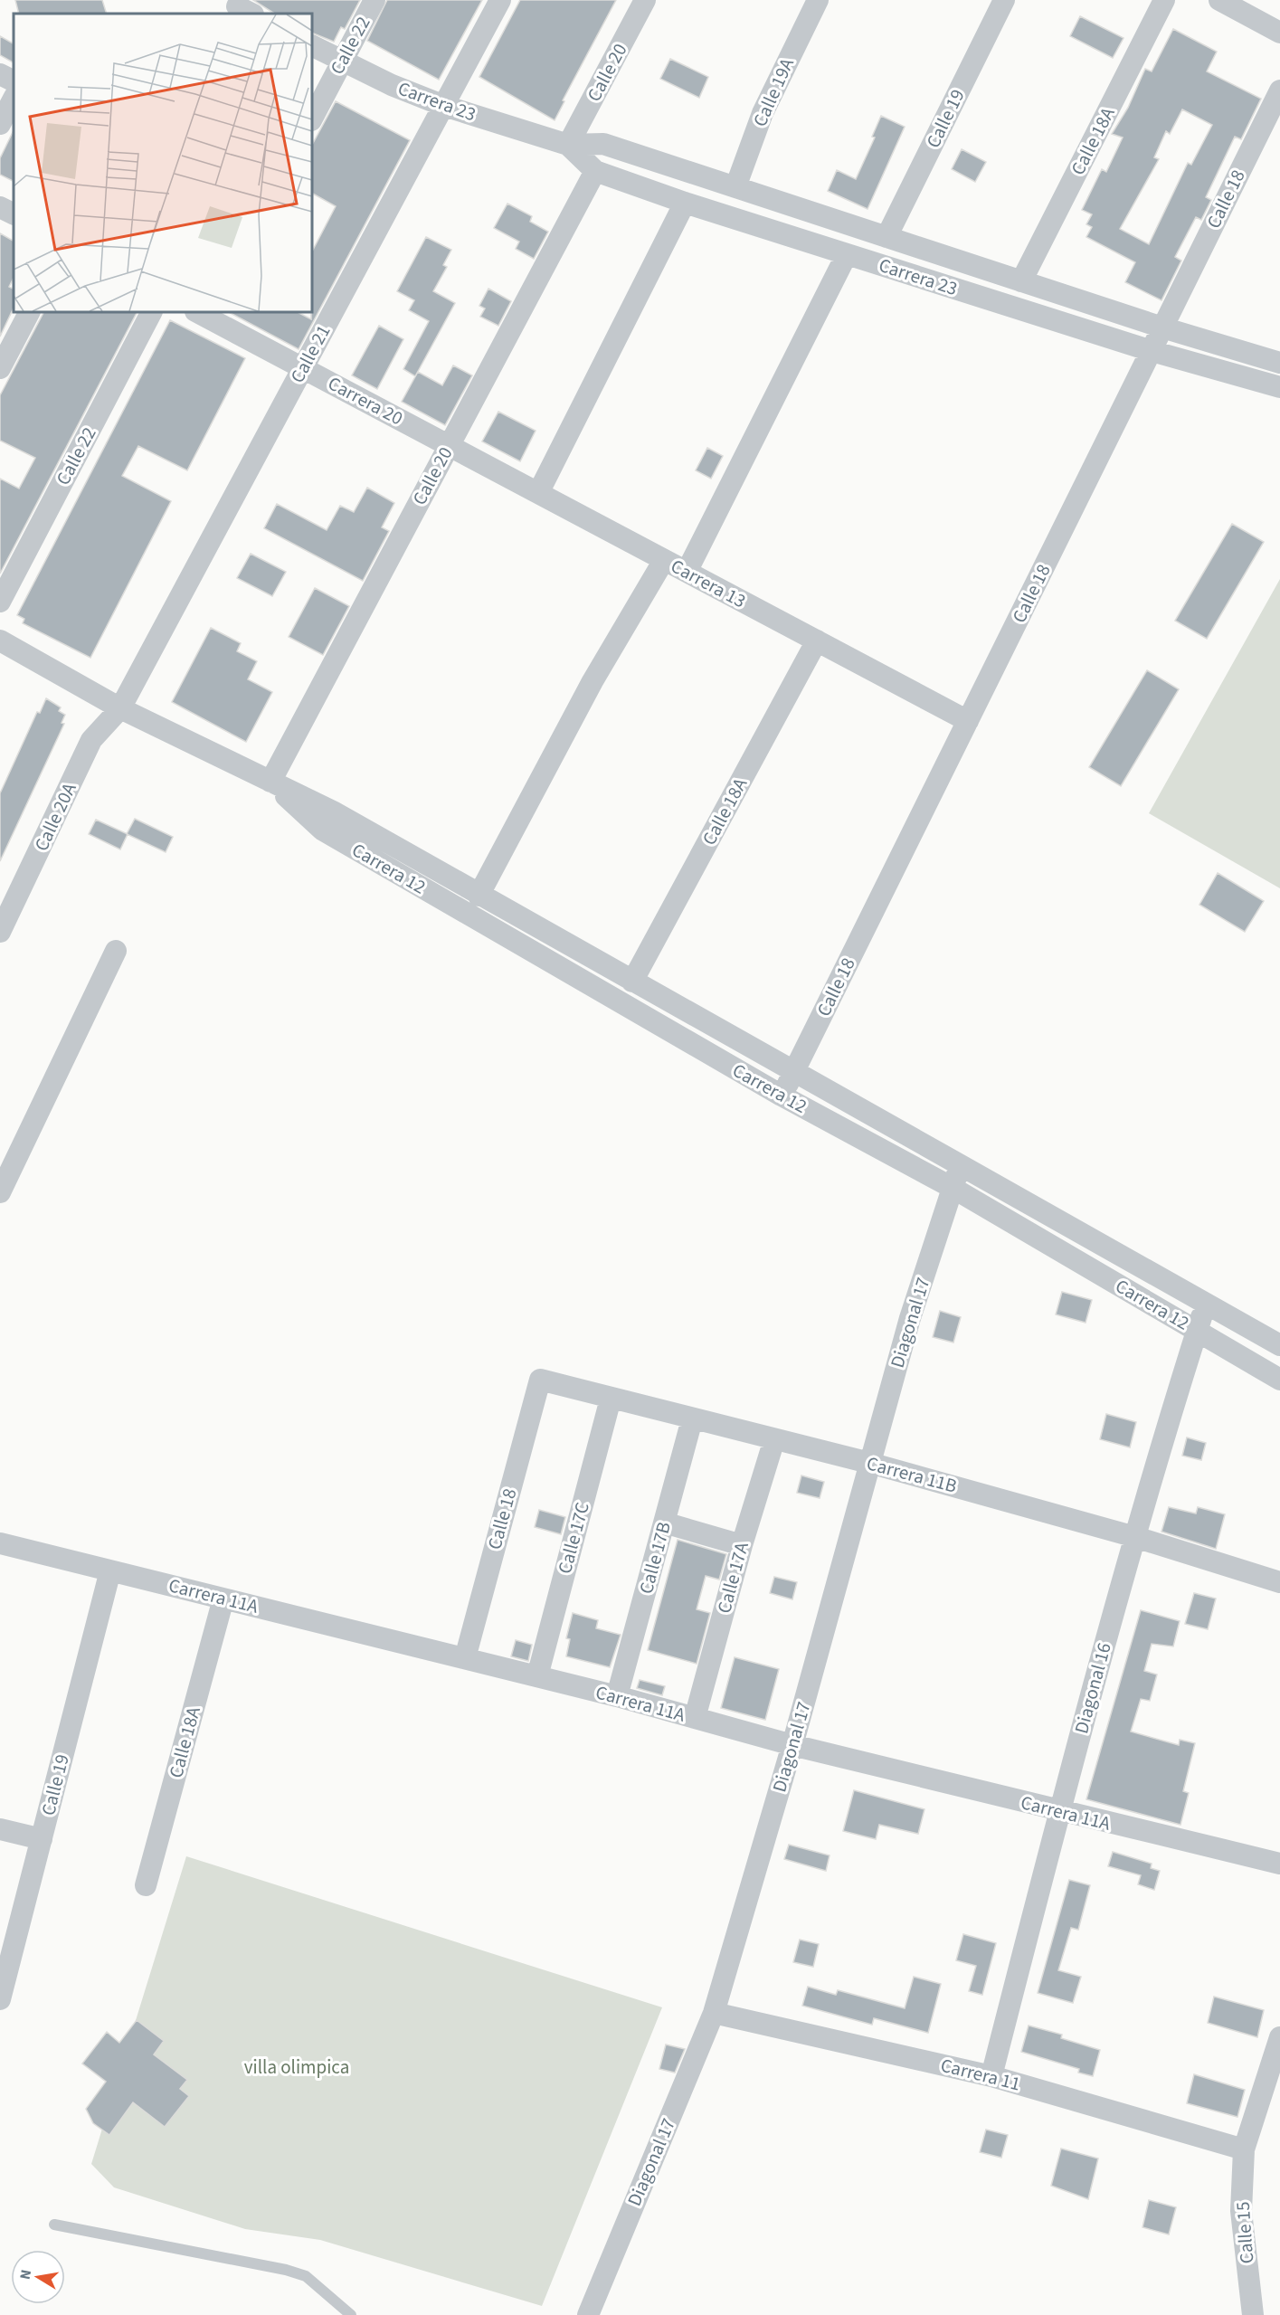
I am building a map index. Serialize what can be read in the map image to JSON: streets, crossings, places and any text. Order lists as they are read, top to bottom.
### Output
{
  "streets": {
    "street": [
      "Calle 22",
      "Calle 20",
      "Calle 19A",
      "Carrera 23",
      "Calle 19",
      "Calle 18A",
      "Calle 18",
      "Calle 21",
      "Carrera 20",
      "Carrera 13",
      "Calle 20A",
      "Carrera 12",
      "Diagonal 17",
      "Carrera 11B",
      "Calle 17C",
      "Calle 17B",
      "Calle 17A",
      "Carrera 11A",
      "Diagonal 16",
      "Carrera 11",
      "Calle 15"
    ]
  },
  "crossings": [
    ["Calle 22", "Carrera 23"],
    ["Calle 20", "Carrera 23"],
    ["Calle 20", "Carrera 20"],
    ["Calle 20", "Carrera 13"],
    ["Calle 20", "Carrera 12"],
    ["Calle 19A", "Carrera 23"],
    ["Carrera 23", "Calle 19"],
    ["Carrera 23", "Calle 18A"],
    ["Carrera 23", "Calle 18"],
    ["Carrera 23", "Calle 21"],
    ["Calle 19", "Carrera 11A"],
    ["Calle 18A", "Carrera 13"],
    ["Calle 18A", "Carrera 12"],
    ["Calle 18A", "Carrera 11A"],
    ["Calle 18", "Carrera 13"],
    ["Calle 18", "Carrera 12"],
    ["Calle 18", "Carrera 11B"],
    ["Calle 18", "Carrera 11A"],
    ["Calle 21", "Carrera 20"],
    ["Calle 21", "Calle 20A"],
    ["Calle 21", "Carrera 12"],
    ["Carrera 20", "Carrera 13"],
    ["Calle 20A", "Carrera 12"],
    ["Carrera 12", "Diagonal 17"],
    ["Carrera 12", "Diagonal 16"],
    ["Diagonal 17", "Carrera 11B"],
    ["Diagonal 17", "Carrera 11A"],
    ["Diagonal 17", "Carrera 11"],
    ["Carrera 11B", "Calle 17C"],
    ["Carrera 11B", "Calle 17B"],
    ["Carrera 11B", "Calle 17A"],
    ["Carrera 11B", "Diagonal 16"],
    ["Calle 17C", "Carrera 11A"],
    ["Calle 17B", "Carrera 11A"],
    ["Calle 17A", "Carrera 11A"],
    ["Carrera 11A", "Diagonal 16"],
    ["Diagonal 16", "Carrera 11"],
    ["Carrera 11", "Calle 15"]
  ],
  "parks": ["villa olimpica"],
  "north": "left"
}
